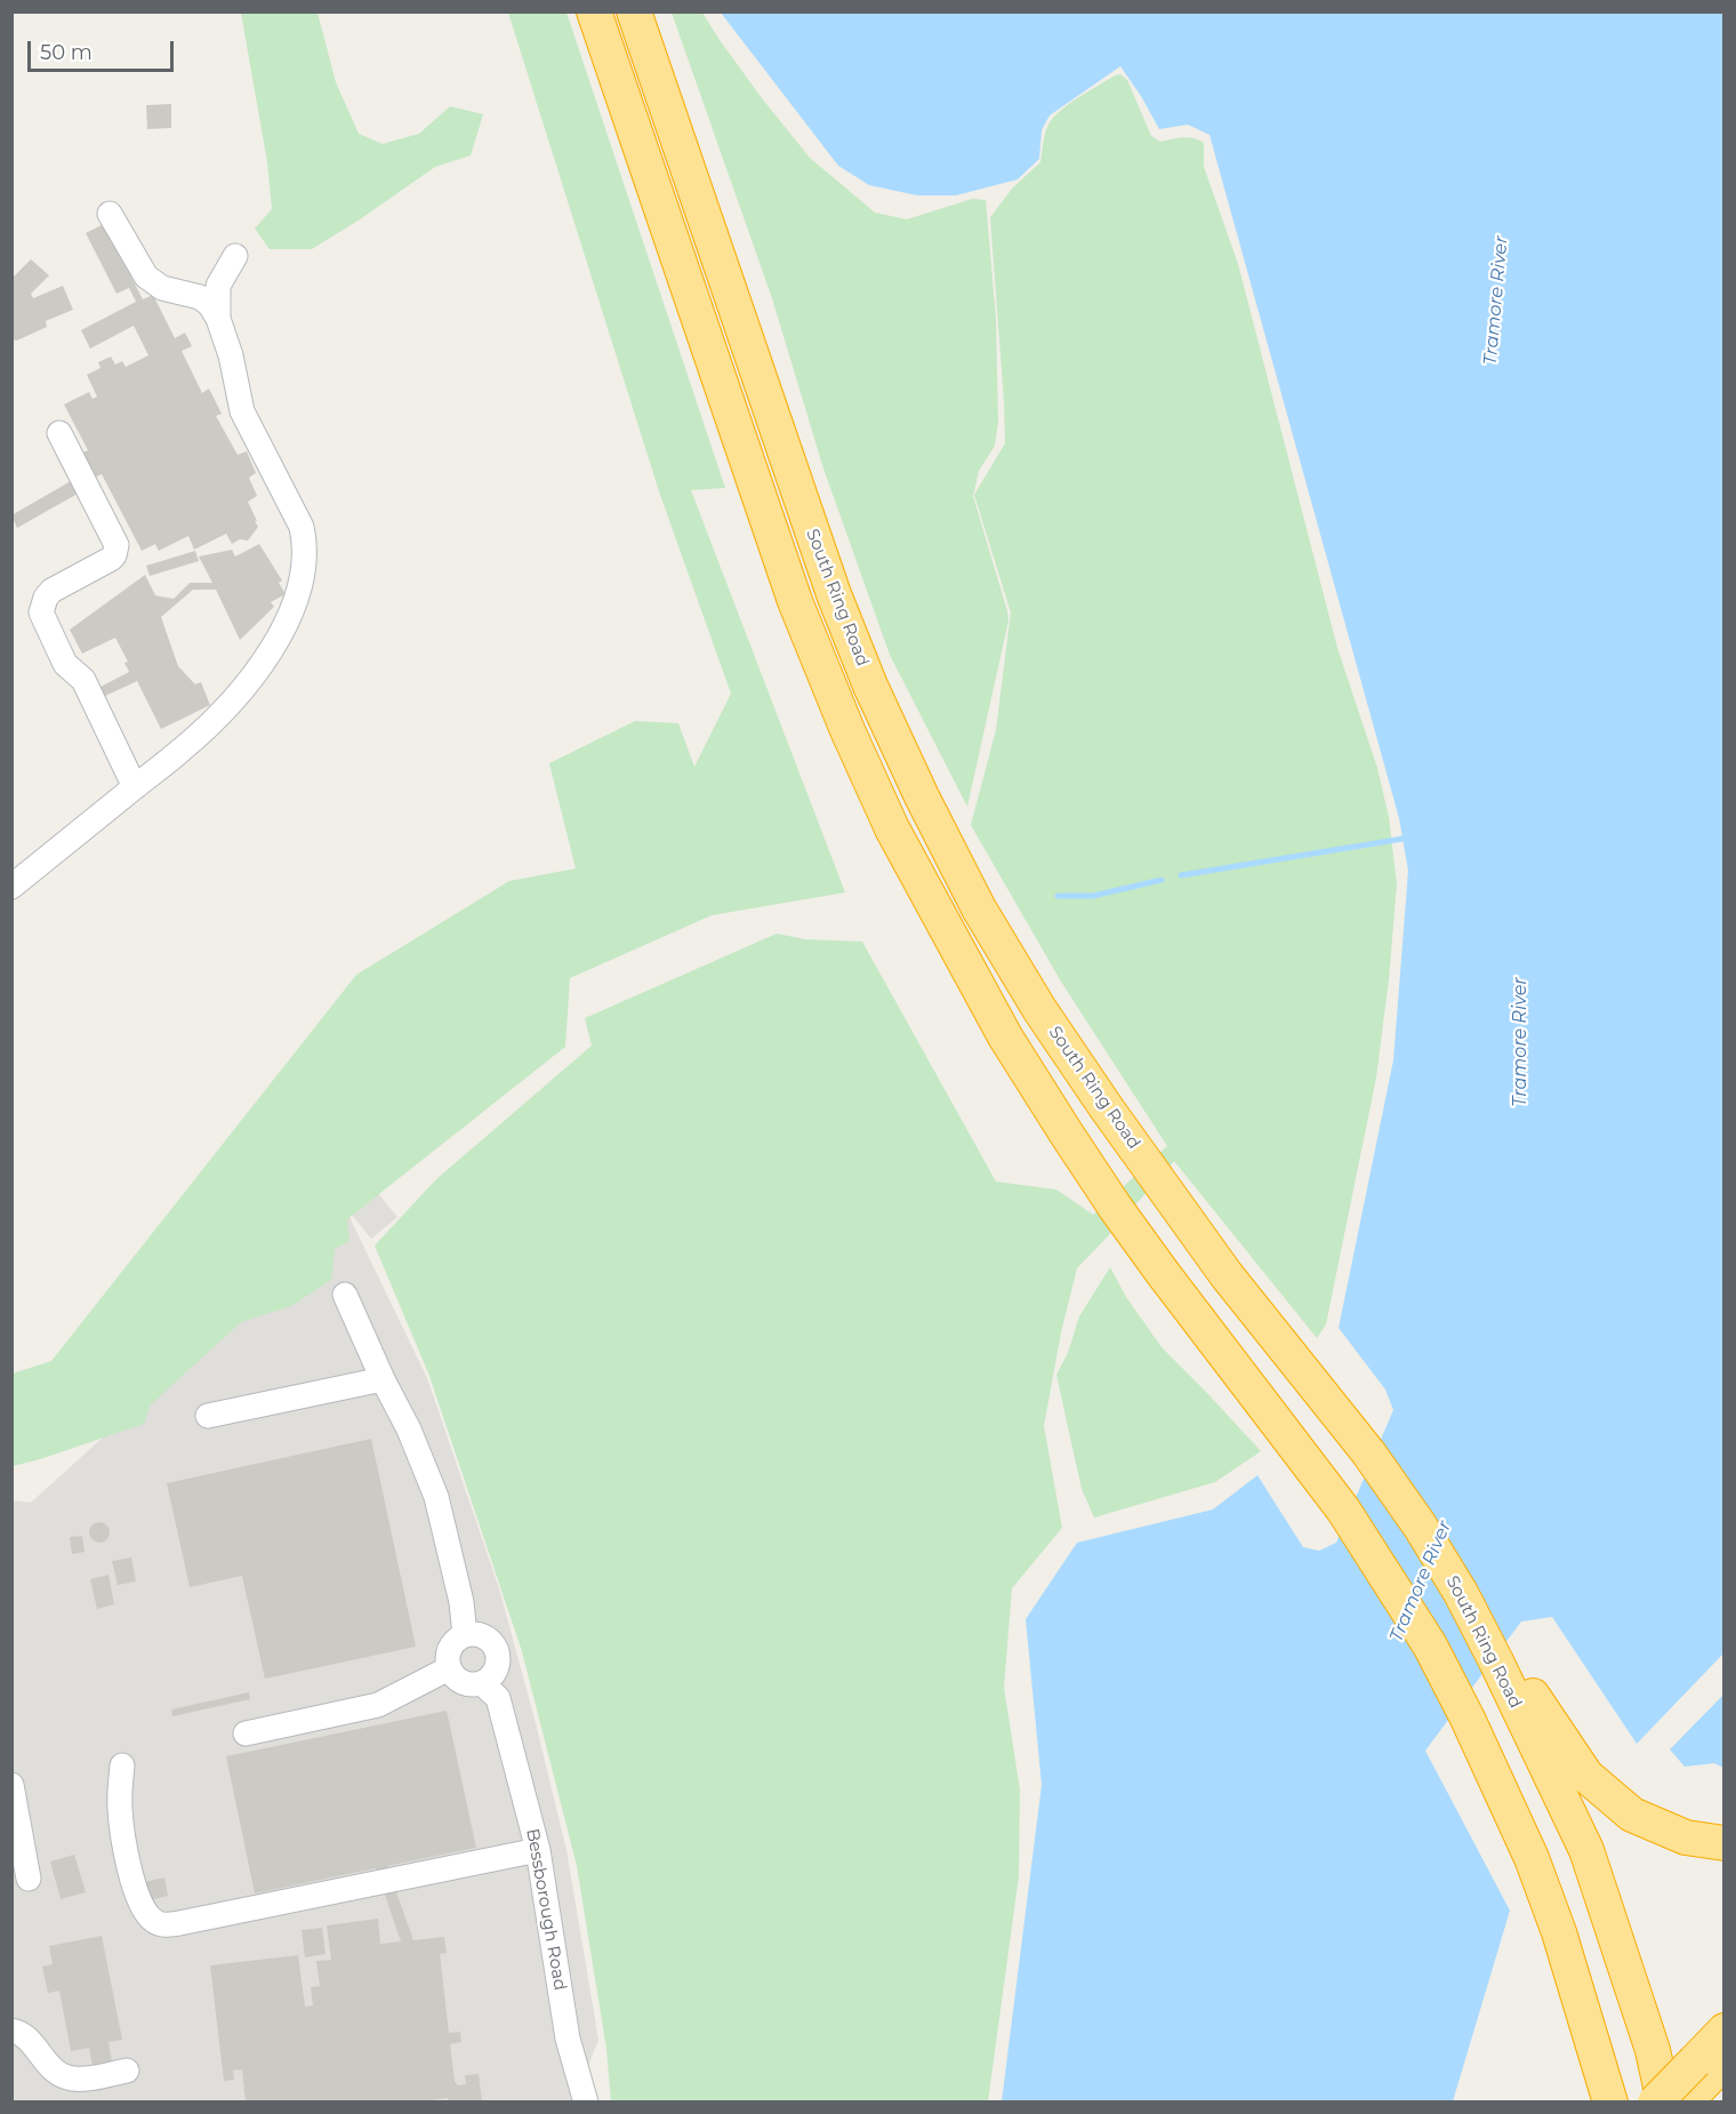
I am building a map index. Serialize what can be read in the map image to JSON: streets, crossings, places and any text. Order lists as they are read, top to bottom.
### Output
{
  "streets": {
    "highway": ["South Ring Road"],
    "street": ["Bessborough Road"]
  },
  "water": ["Tramore River"],
  "scale_bar": "50 m"
}
